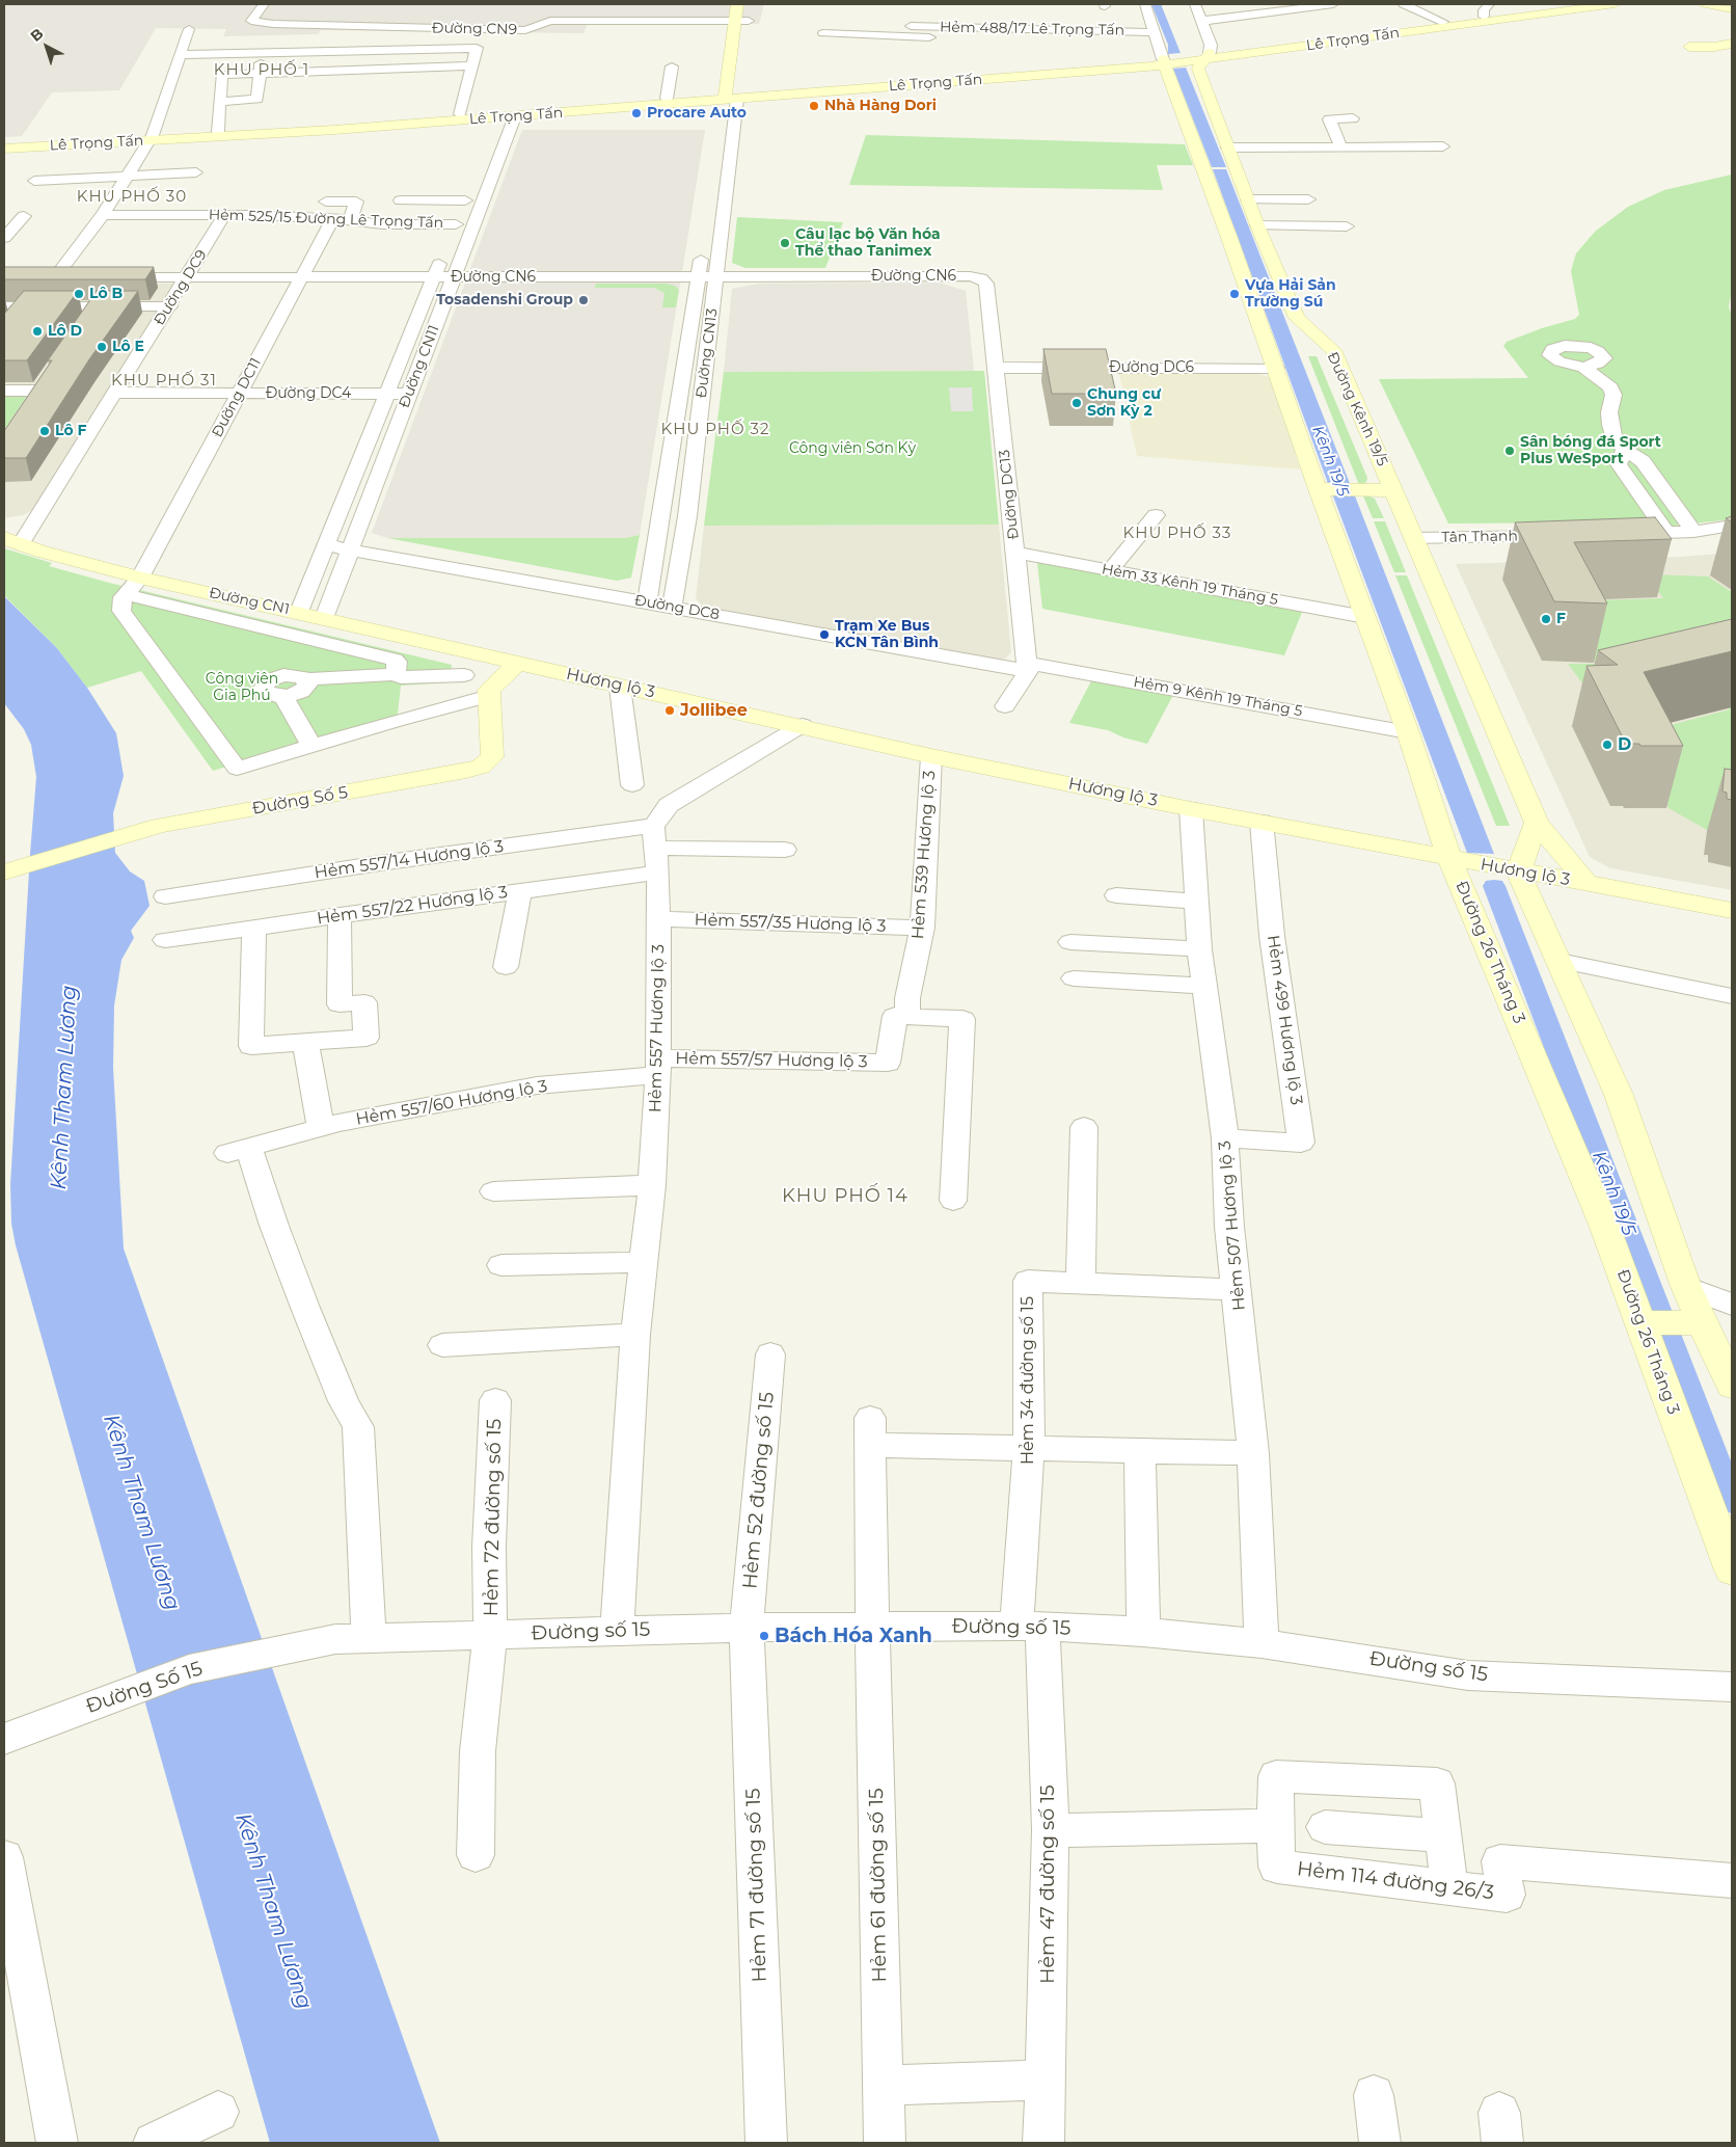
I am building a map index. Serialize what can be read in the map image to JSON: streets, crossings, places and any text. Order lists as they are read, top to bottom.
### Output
{
  "streets": {
    "street": [
      "Đường CN9",
      "Hẻm 488/17 Lê Trọng Tấn",
      "Lê Trọng Tấn",
      "Hẻm 525/15 Đường Lê Trọng Tấn",
      "Đường CN6",
      "Đường DC9",
      "Đường CN13",
      "Đường CN11",
      "Đường DC6",
      "Đường DC4",
      "Đường DC11",
      "Đường Kênh 19/5",
      "Đường DC13",
      "Tân Thạnh",
      "Hẻm 33 Kênh 19 Tháng 5",
      "Đường CN1",
      "Đường DC8",
      "Hương lộ 3",
      "Hẻm 9 Kênh 19 Tháng 5",
      "Đường Số 5",
      "Hẻm 539 Hương lộ 3",
      "Hẻm 557/14 Hương lộ 3",
      "Hẻm 557/22 Hương lộ 3",
      "Hẻm 557/35 Hương lộ 3",
      "Đường 26 Tháng 3",
      "Hẻm 499 Hương lộ 3",
      "Hẻm 557 Hương lộ 3",
      "Hẻm 557/57 Hương lộ 3",
      "Hẻm 557/60 Hương lộ 3",
      "Hẻm 507 Hương lộ 3",
      "Hẻm 34 đường số 15",
      "Hẻm 52 đường số 15",
      "Hẻm 72 đường số 15",
      "Đường số 15",
      "Đường Số 15",
      "Hẻm 114 đường 26/3",
      "Hẻm 47 đường số 15",
      "Hẻm 71 đường số 15",
      "Hẻm 61 đường số 15"
    ]
  },
  "crossings": [
    ["Đường CN9", "Đường CN13"],
    ["Lê Trọng Tấn", "Đường CN13"],
    ["Lê Trọng Tấn", "Đường CN11"],
    ["Lê Trọng Tấn", "Đường Kênh 19/5"],
    ["Hẻm 525/15 Đường Lê Trọng Tấn", "Đường DC9"],
    ["Hẻm 525/15 Đường Lê Trọng Tấn", "Đường CN11"],
    ["Hẻm 525/15 Đường Lê Trọng Tấn", "Đường DC11"],
    ["Đường CN6", "Đường DC9"],
    ["Đường CN6", "Đường CN13"],
    ["Đường CN6", "Đường CN11"],
    ["Đường CN6", "Đường DC11"],
    ["Đường CN6", "Đường DC13"],
    ["Đường DC9", "Đường DC4"],
    ["Đường DC9", "Đường CN1"],
    ["Đường CN13", "Đường DC8"],
    ["Đường CN11", "Đường DC4"],
    ["Đường CN11", "Đường CN1"],
    ["Đường CN11", "Đường DC8"],
    ["Đường DC6", "Đường Kênh 19/5"],
    ["Đường DC6", "Đường DC13"],
    ["Đường DC4", "Đường DC11"],
    ["Đường DC11", "Đường CN1"],
    ["Đường Kênh 19/5", "Tân Thạnh"],
    ["Đường Kênh 19/5", "Hẻm 33 Kênh 19 Tháng 5"],
    ["Đường Kênh 19/5", "Hương lộ 3"],
    ["Đường Kênh 19/5", "Hẻm 9 Kênh 19 Tháng 5"],
    ["Đường Kênh 19/5", "Đường 26 Tháng 3"],
    ["Đường DC13", "Hẻm 33 Kênh 19 Tháng 5"],
    ["Đường DC13", "Đường DC8"],
    ["Đường DC13", "Hẻm 9 Kênh 19 Tháng 5"],
    ["Đường CN1", "Hương lộ 3"],
    ["Đường DC8", "Hẻm 9 Kênh 19 Tháng 5"],
    ["Hương lộ 3", "Hẻm 539 Hương lộ 3"],
    ["Hương lộ 3", "Đường 26 Tháng 3"],
    ["Hương lộ 3", "Hẻm 499 Hương lộ 3"],
    ["Hương lộ 3", "Hẻm 507 Hương lộ 3"],
    ["Hẻm 539 Hương lộ 3", "Hẻm 557/35 Hương lộ 3"],
    ["Hẻm 539 Hương lộ 3", "Hẻm 557/57 Hương lộ 3"],
    ["Hẻm 557/14 Hương lộ 3", "Hẻm 557 Hương lộ 3"],
    ["Hẻm 557/22 Hương lộ 3", "Hẻm 557 Hương lộ 3"],
    ["Hẻm 557/35 Hương lộ 3", "Hẻm 557 Hương lộ 3"],
    ["Hẻm 499 Hương lộ 3", "Hẻm 507 Hương lộ 3"],
    ["Hẻm 557 Hương lộ 3", "Hẻm 557/57 Hương lộ 3"],
    ["Hẻm 557 Hương lộ 3", "Hẻm 557/60 Hương lộ 3"],
    ["Hẻm 557 Hương lộ 3", "Đường số 15"],
    ["Hẻm 557/57 Hương lộ 3", "Hẻm 557/60 Hương lộ 3"],
    ["Hẻm 557/60 Hương lộ 3", "Đường số 15"],
    ["Hẻm 507 Hương lộ 3", "Hẻm 34 đường số 15"],
    ["Hẻm 507 Hương lộ 3", "Đường số 15"],
    ["Hẻm 34 đường số 15", "Đường số 15"],
    ["Hẻm 34 đường số 15", "Hẻm 47 đường số 15"],
    ["Hẻm 34 đường số 15", "Hẻm 61 đường số 15"],
    ["Hẻm 52 đường số 15", "Đường số 15"],
    ["Hẻm 52 đường số 15", "Hẻm 71 đường số 15"],
    ["Hẻm 72 đường số 15", "Đường số 15"],
    ["Đường số 15", "Đường Số 15"],
    ["Đường số 15", "Hẻm 47 đường số 15"],
    ["Đường số 15", "Hẻm 71 đường số 15"],
    ["Đường số 15", "Hẻm 61 đường số 15"]
  ],
  "districts": [
    "KHU PHỐ 1",
    "KHU PHỐ 30",
    "KHU PHỐ 31",
    "KHU PHỐ 32",
    "KHU PHỐ 33",
    "KHU PHỐ 14"
  ],
  "water": ["Kênh 19/5", "Kênh Tham Lương"],
  "parks": ["Công viên Sơn Kỳ", "Công viên Gia Phú"],
  "places": [
    "Nhà Hàng Dori",
    "Procare Auto",
    "Câu lạc bộ Văn hóa Thể thao Tanimex",
    "Lô B",
    "Vựa Hải Sản Trường Sú",
    "Tosadenshi Group",
    "Lô D",
    "Lô E",
    "Chung cư Sơn Kỳ 2",
    "Lô F",
    "Sân bóng đá Sport Plus WeSport",
    "F",
    "Trạm Xe Bus KCN Tân Bình",
    "Jollibee",
    "D",
    "Bách Hóa Xanh"
  ],
  "north": "top left"
}
